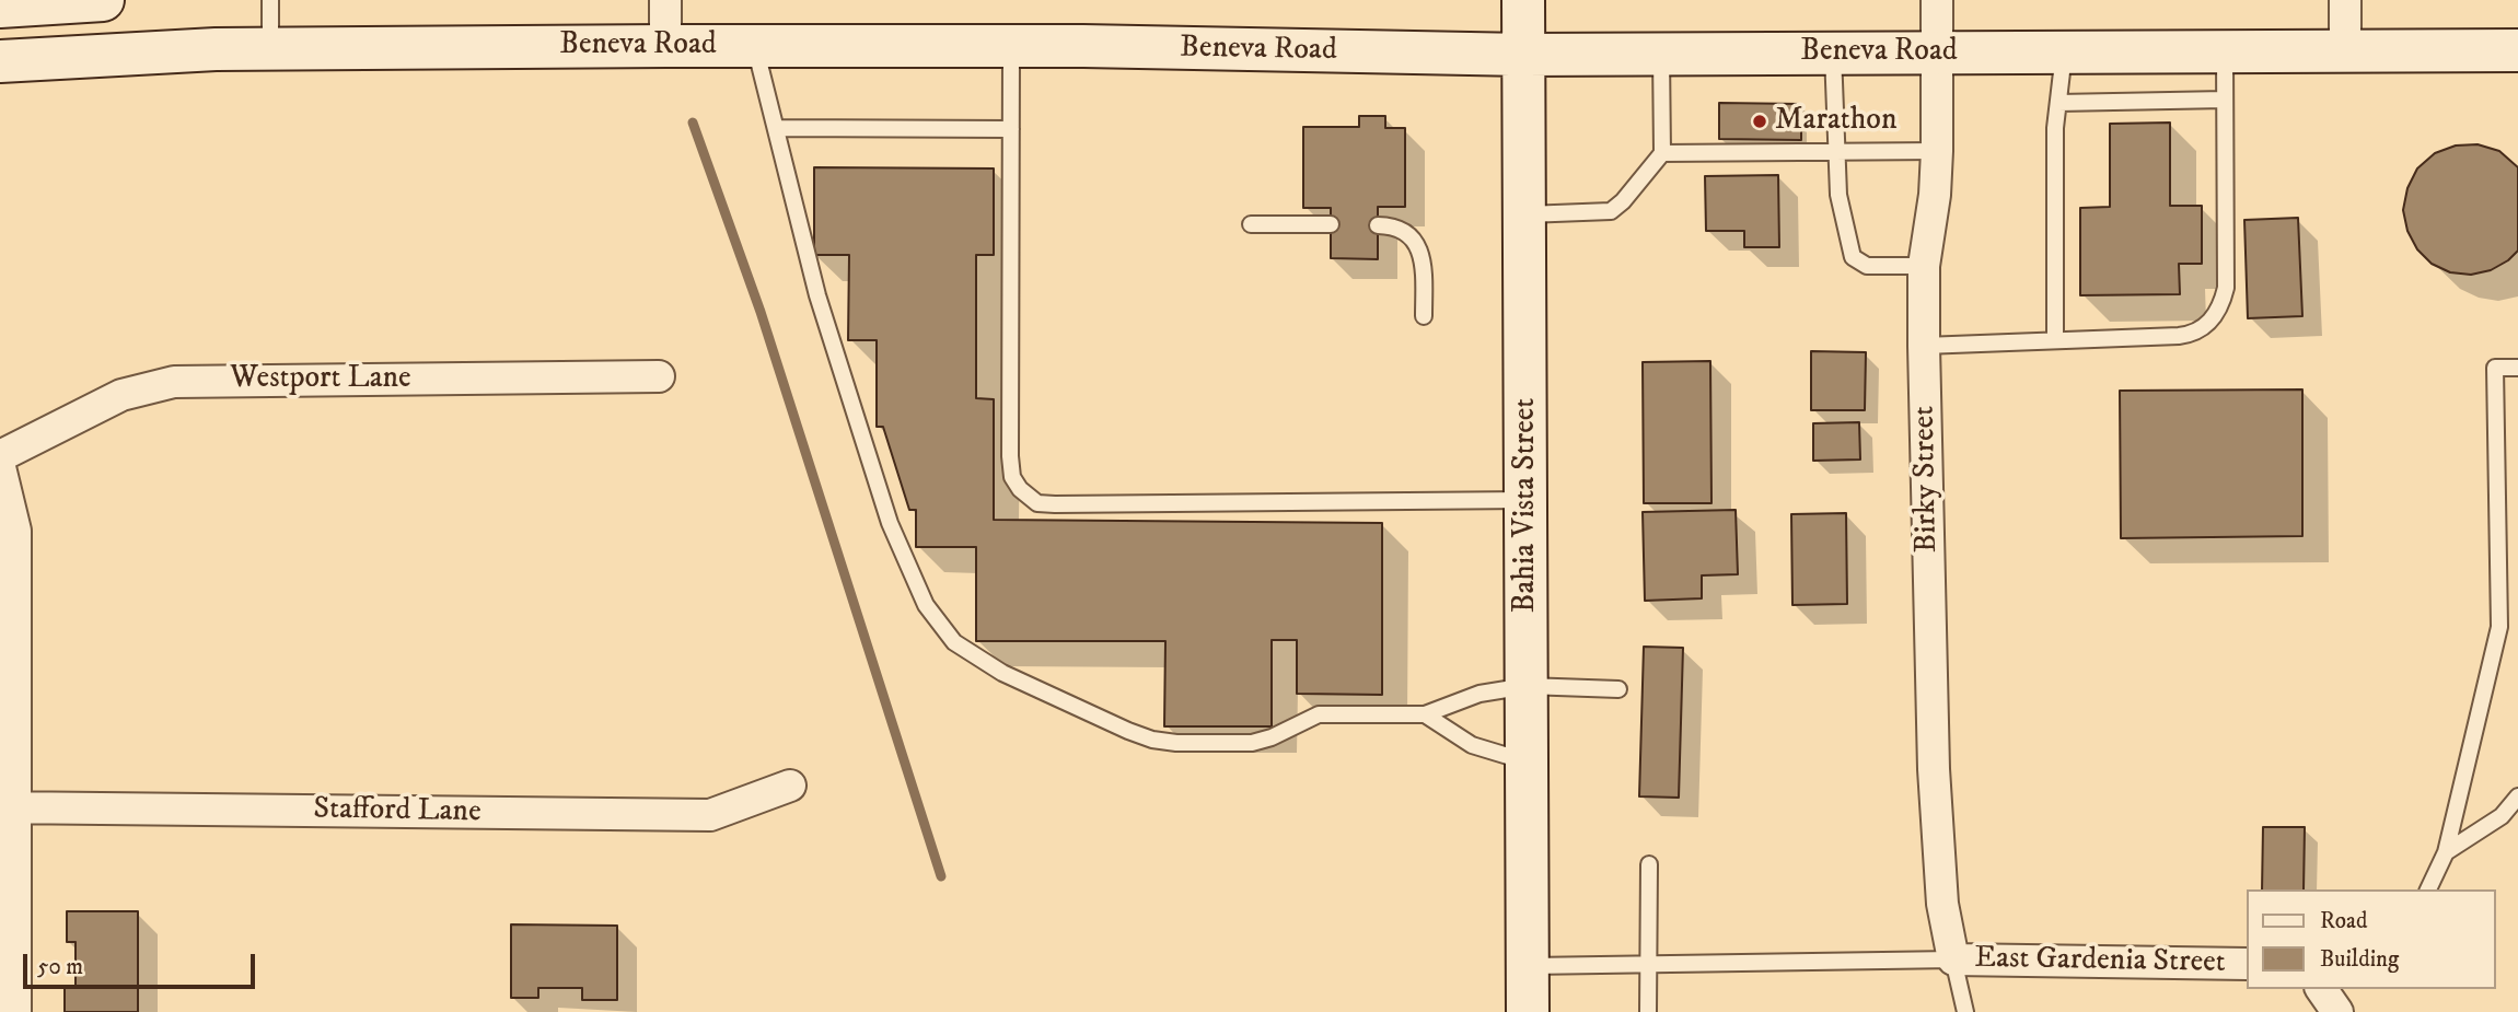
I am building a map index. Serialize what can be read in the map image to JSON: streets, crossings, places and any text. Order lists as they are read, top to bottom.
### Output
{
  "streets": {
    "main road": ["Beneva Road", "Bahia Vista Street"],
    "street": [
      "Westport Lane",
      "Birky Street",
      "Stafford Lane",
      "East Gardenia Street"
    ]
  },
  "crossings": [
    ["Beneva Road", "Birky Street"],
    ["Beneva Road", "Bahia Vista Street"],
    ["Birky Street", "East Gardenia Street"]
  ],
  "places": ["Marathon"],
  "legend": ["Road", "Building"],
  "scale_bar": "50 m"
}
